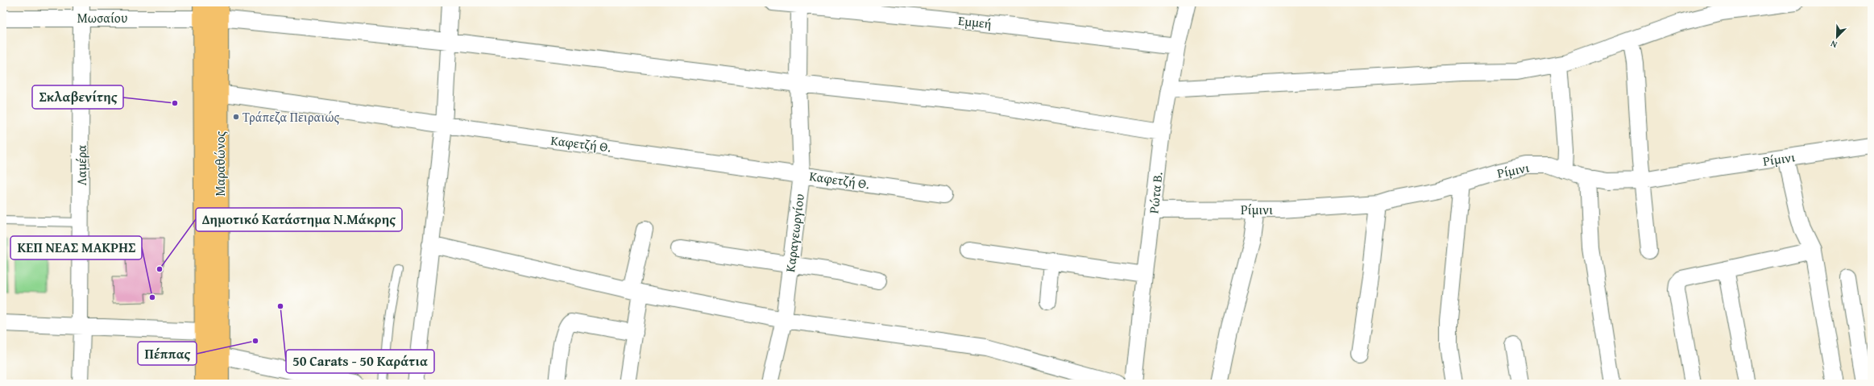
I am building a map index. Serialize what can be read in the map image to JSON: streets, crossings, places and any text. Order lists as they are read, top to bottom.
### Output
{
  "streets": {
    "main road": ["Μαραθώνος"],
    "street": [
      "Μωσαίου",
      "Εμμεή",
      "Καφετζή Θ.",
      "Ρίμινι",
      "Λαμέρα",
      "Ρώτα Β.",
      "Καραγεωργίου"
    ]
  },
  "crossings": [
    ["Μωσαίου", "Μαραθώνος"],
    ["Μωσαίου", "Λαμέρα"],
    ["Μωσαίου", "Ρώτα Β."],
    ["Μωσαίου", "Καραγεωργίου"],
    ["Εμμεή", "Ρώτα Β."],
    ["Εμμεή", "Καραγεωργίου"],
    ["Καφετζή Θ.", "Μαραθώνος"],
    ["Καφετζή Θ.", "Καραγεωργίου"],
    ["Ρίμινι", "Ρώτα Β."]
  ],
  "places": [
    "Σκλαβενίτης",
    "Τράπεζα Πειραιώς",
    "Δημοτικό Κατάστημα Ν.Μάκρης",
    "ΚΕΠ ΝΕΑΣ ΜΑΚΡΗΣ",
    "50 Carats - 50 Καράτια",
    "Πέππας"
  ],
  "north": "bottom left"
}
